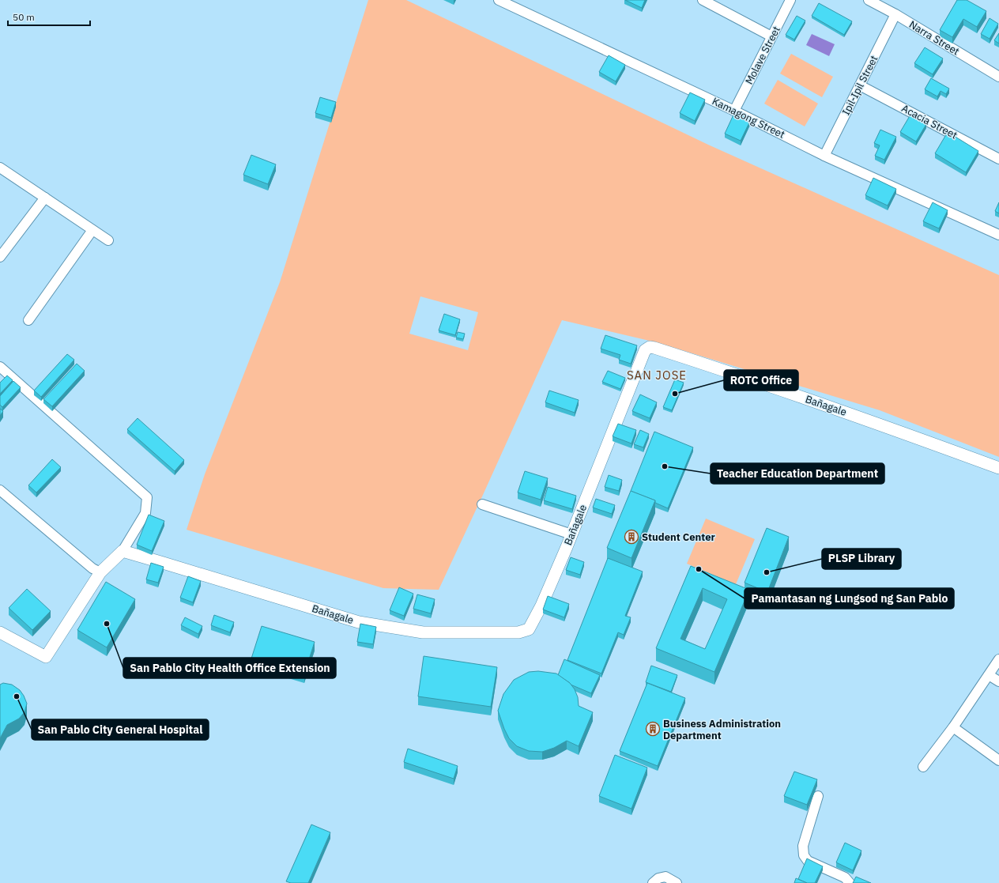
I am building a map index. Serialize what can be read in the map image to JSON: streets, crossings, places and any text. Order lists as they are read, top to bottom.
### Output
{
  "streets": {
    "street": [
      "Narra Street",
      "Molave Street",
      "Ipil-Ipil Street",
      "Kamagong Street",
      "Acacia Street",
      "Bañagale"
    ]
  },
  "crossings": [
    ["Narra Street", "Ipil-Ipil Street"],
    ["Molave Street", "Kamagong Street"],
    ["Ipil-Ipil Street", "Kamagong Street"],
    ["Ipil-Ipil Street", "Acacia Street"]
  ],
  "districts": ["SAN JOSE"],
  "places": {
    "other": [
      "ROTC Office",
      "Teacher Education Department",
      "Pamantasan ng Lungsod ng San Pablo",
      "PLSP Library",
      "San Pablo City Health Office Extension",
      "San Pablo City General Hospital"
    ],
    "building": ["Student Center", "Business Administration Department"]
  },
  "scale_bar": "50 m"
}
